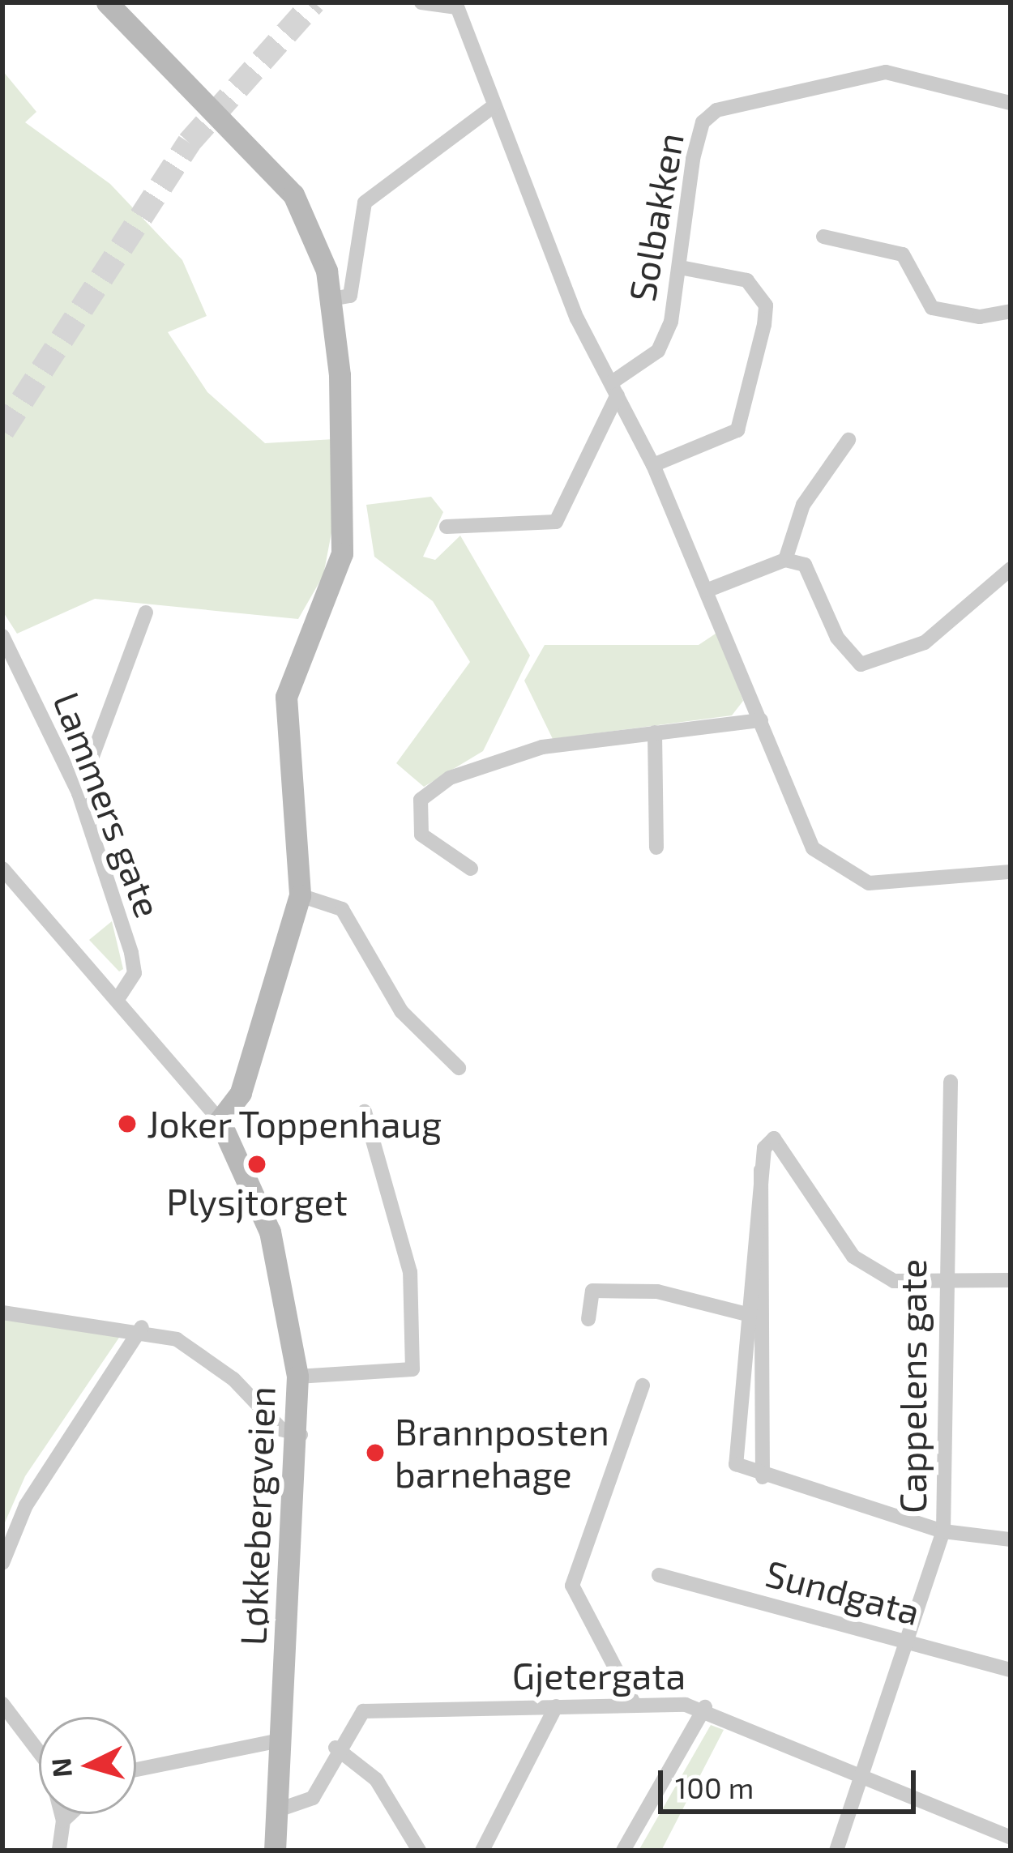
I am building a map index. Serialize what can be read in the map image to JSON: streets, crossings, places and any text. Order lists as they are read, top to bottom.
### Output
{
  "streets": {
    "main road": ["Løkkebergveien"],
    "street": [
      "Solbakken",
      "Lammers gate",
      "Cappelens gate",
      "Sundgata",
      "Gjetergata"
    ]
  },
  "crossings": [
    ["Cappelens gate", "Sundgata"],
    ["Cappelens gate", "Gjetergata"],
    ["Løkkebergveien", "Gjetergata"]
  ],
  "places": ["Joker Toppenhaug", "Plysjtorget", "Brannposten barnehage"],
  "scale_bar": "100 m",
  "north": "left"
}
